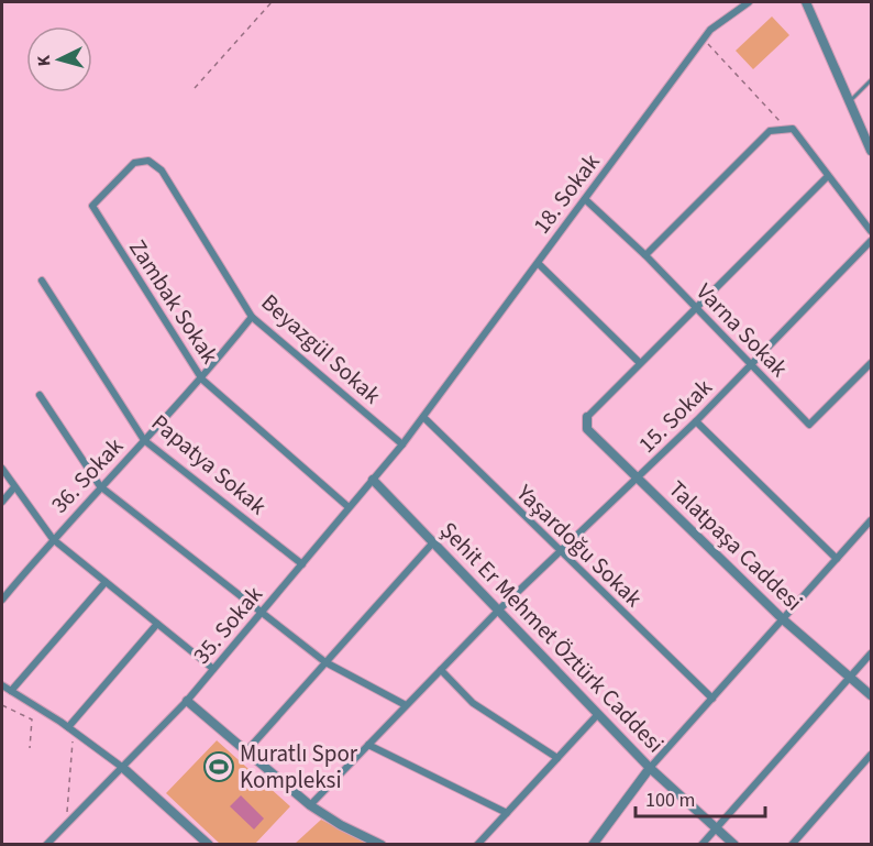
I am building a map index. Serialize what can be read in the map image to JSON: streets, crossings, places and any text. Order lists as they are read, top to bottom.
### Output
{
  "streets": {
    "street": [
      "18. Sokak",
      "Zambak Sokak",
      "Varna Sokak",
      "Beyazgül Sokak",
      "15. Sokak",
      "Papatya Sokak",
      "36. Sokak",
      "Yaşardoğu Sokak",
      "Talatpaşa Caddesi",
      "35. Sokak",
      "Şehit Er Mehmet Öztürk Caddesi"
    ]
  },
  "crossings": [
    ["18. Sokak", "Varna Sokak"],
    ["18. Sokak", "Yaşardoğu Sokak"],
    ["18. Sokak", "35. Sokak"],
    ["Zambak Sokak", "Beyazgül Sokak"],
    ["Zambak Sokak", "36. Sokak"],
    ["Zambak Sokak", "35. Sokak"],
    ["Varna Sokak", "15. Sokak"],
    ["Beyazgül Sokak", "36. Sokak"],
    ["Beyazgül Sokak", "35. Sokak"],
    ["15. Sokak", "Yaşardoğu Sokak"],
    ["15. Sokak", "Talatpaşa Caddesi"],
    ["15. Sokak", "Şehit Er Mehmet Öztürk Caddesi"],
    ["Papatya Sokak", "36. Sokak"],
    ["Papatya Sokak", "35. Sokak"],
    ["Yaşardoğu Sokak", "35. Sokak"],
    ["35. Sokak", "Şehit Er Mehmet Öztürk Caddesi"]
  ],
  "places": {
    "sports": ["Muratlı Spor Kompleksi"]
  },
  "scale_bar": "100 m",
  "north": "left"
}
